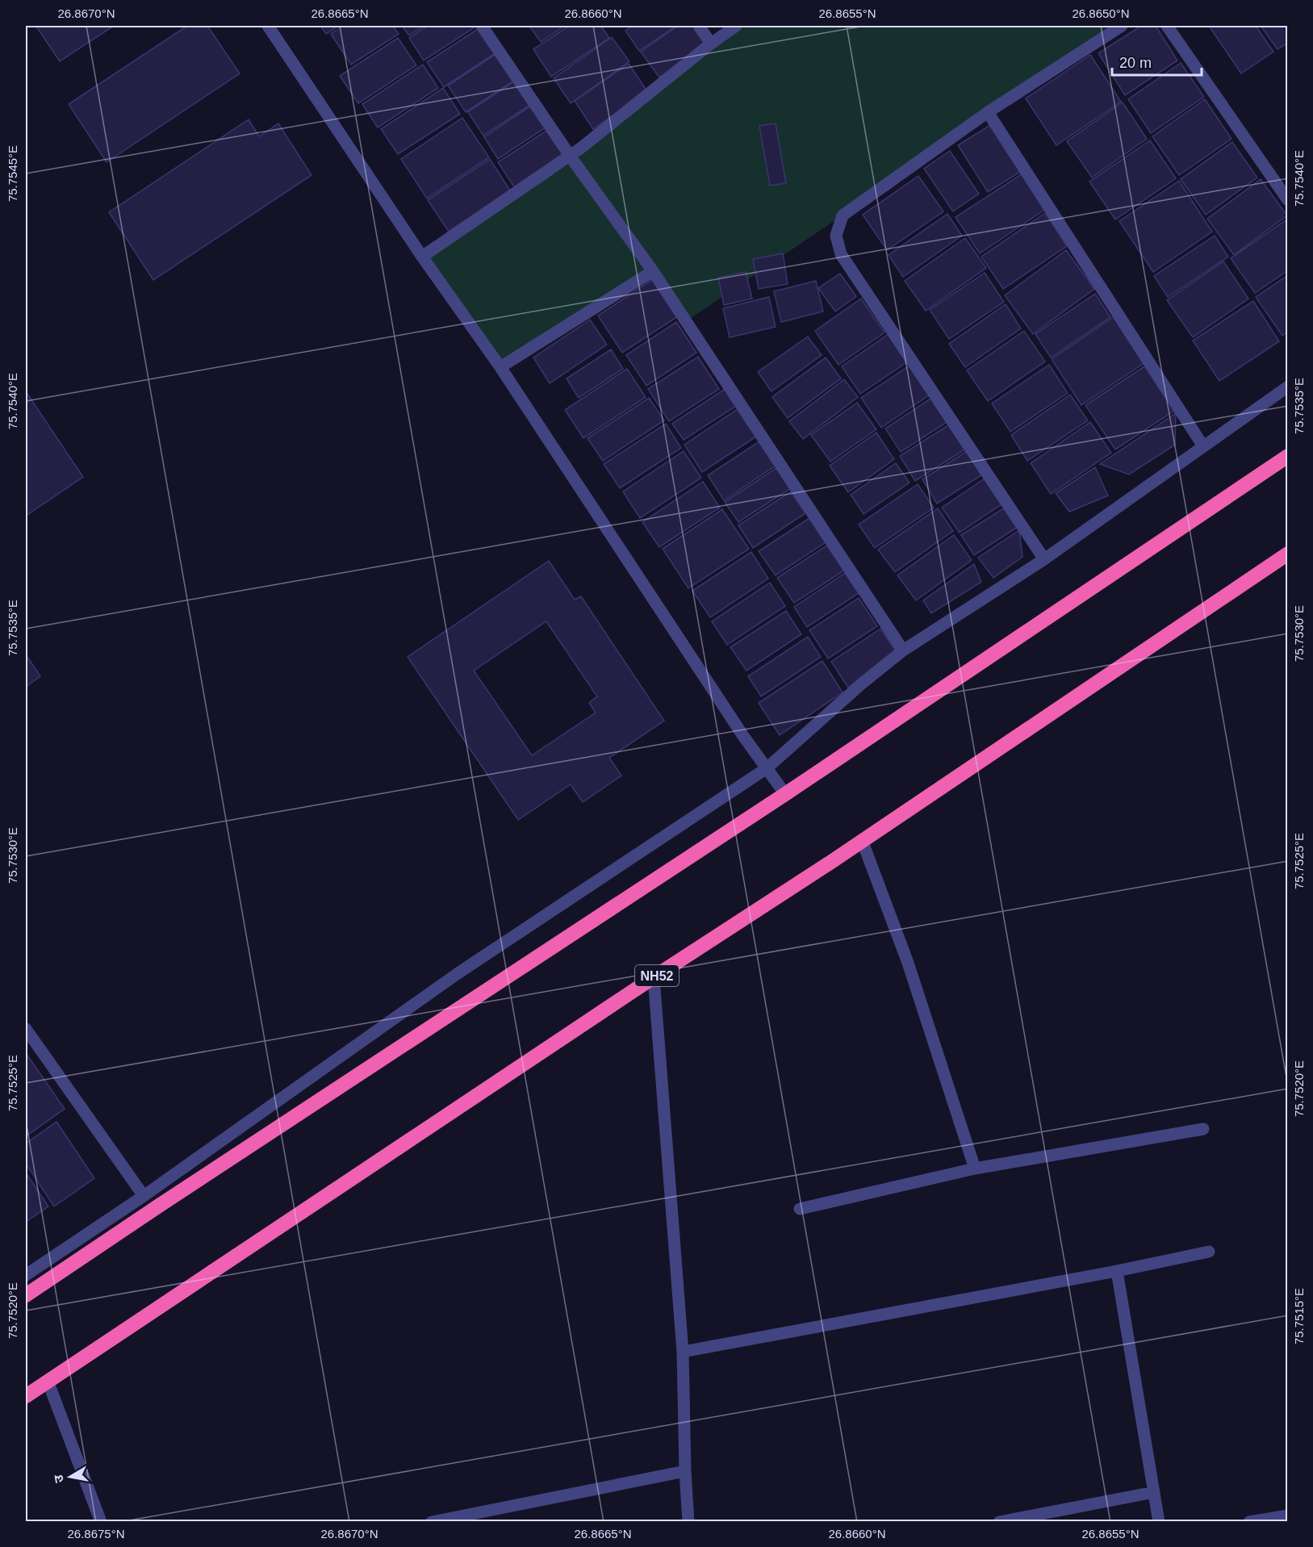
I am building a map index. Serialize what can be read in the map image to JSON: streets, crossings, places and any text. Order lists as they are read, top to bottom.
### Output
{
  "streets": {
    "highway": ["NH52"]
  },
  "scale_bar": "20 m",
  "north": "left",
  "coordinates": [
    "26.8670°N",
    "26.8665°N",
    "26.8660°N",
    "26.8655°N",
    "26.8650°N",
    "75.7545°E",
    "75.7540°E",
    "75.7535°E",
    "75.7530°E",
    "75.7525°E",
    "75.7520°E",
    "75.7515°E",
    "26.8675°N"
  ]
}
